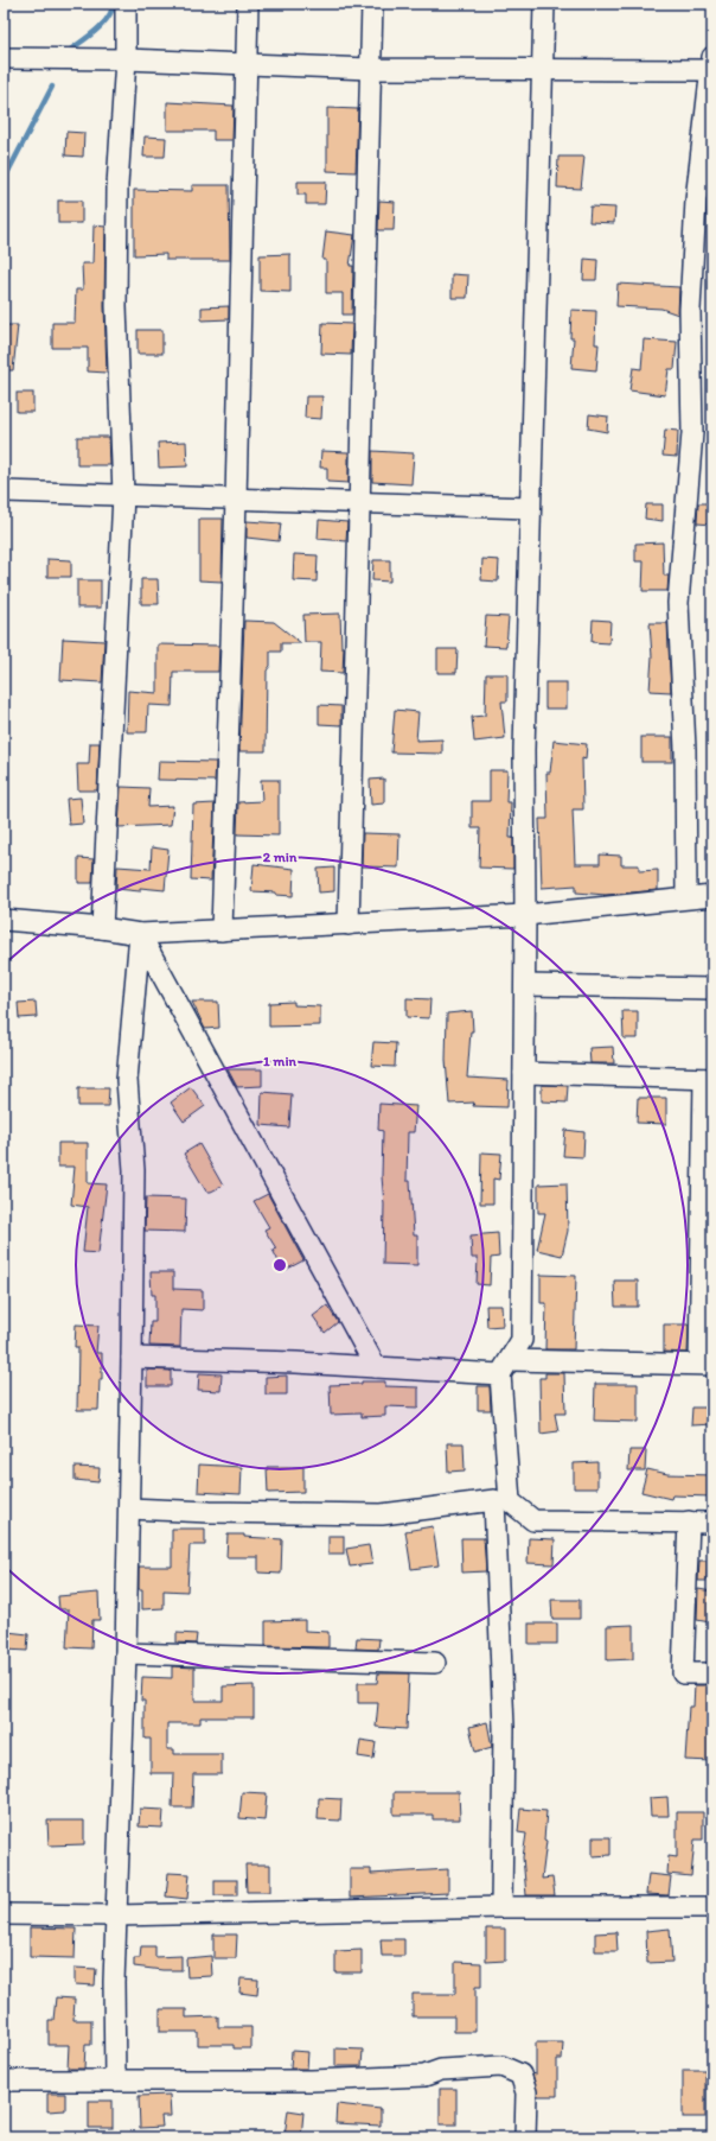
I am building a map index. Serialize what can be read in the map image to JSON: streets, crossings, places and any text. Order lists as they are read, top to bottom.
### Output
{
  "rings": ["2 min", "1 min"]
}
